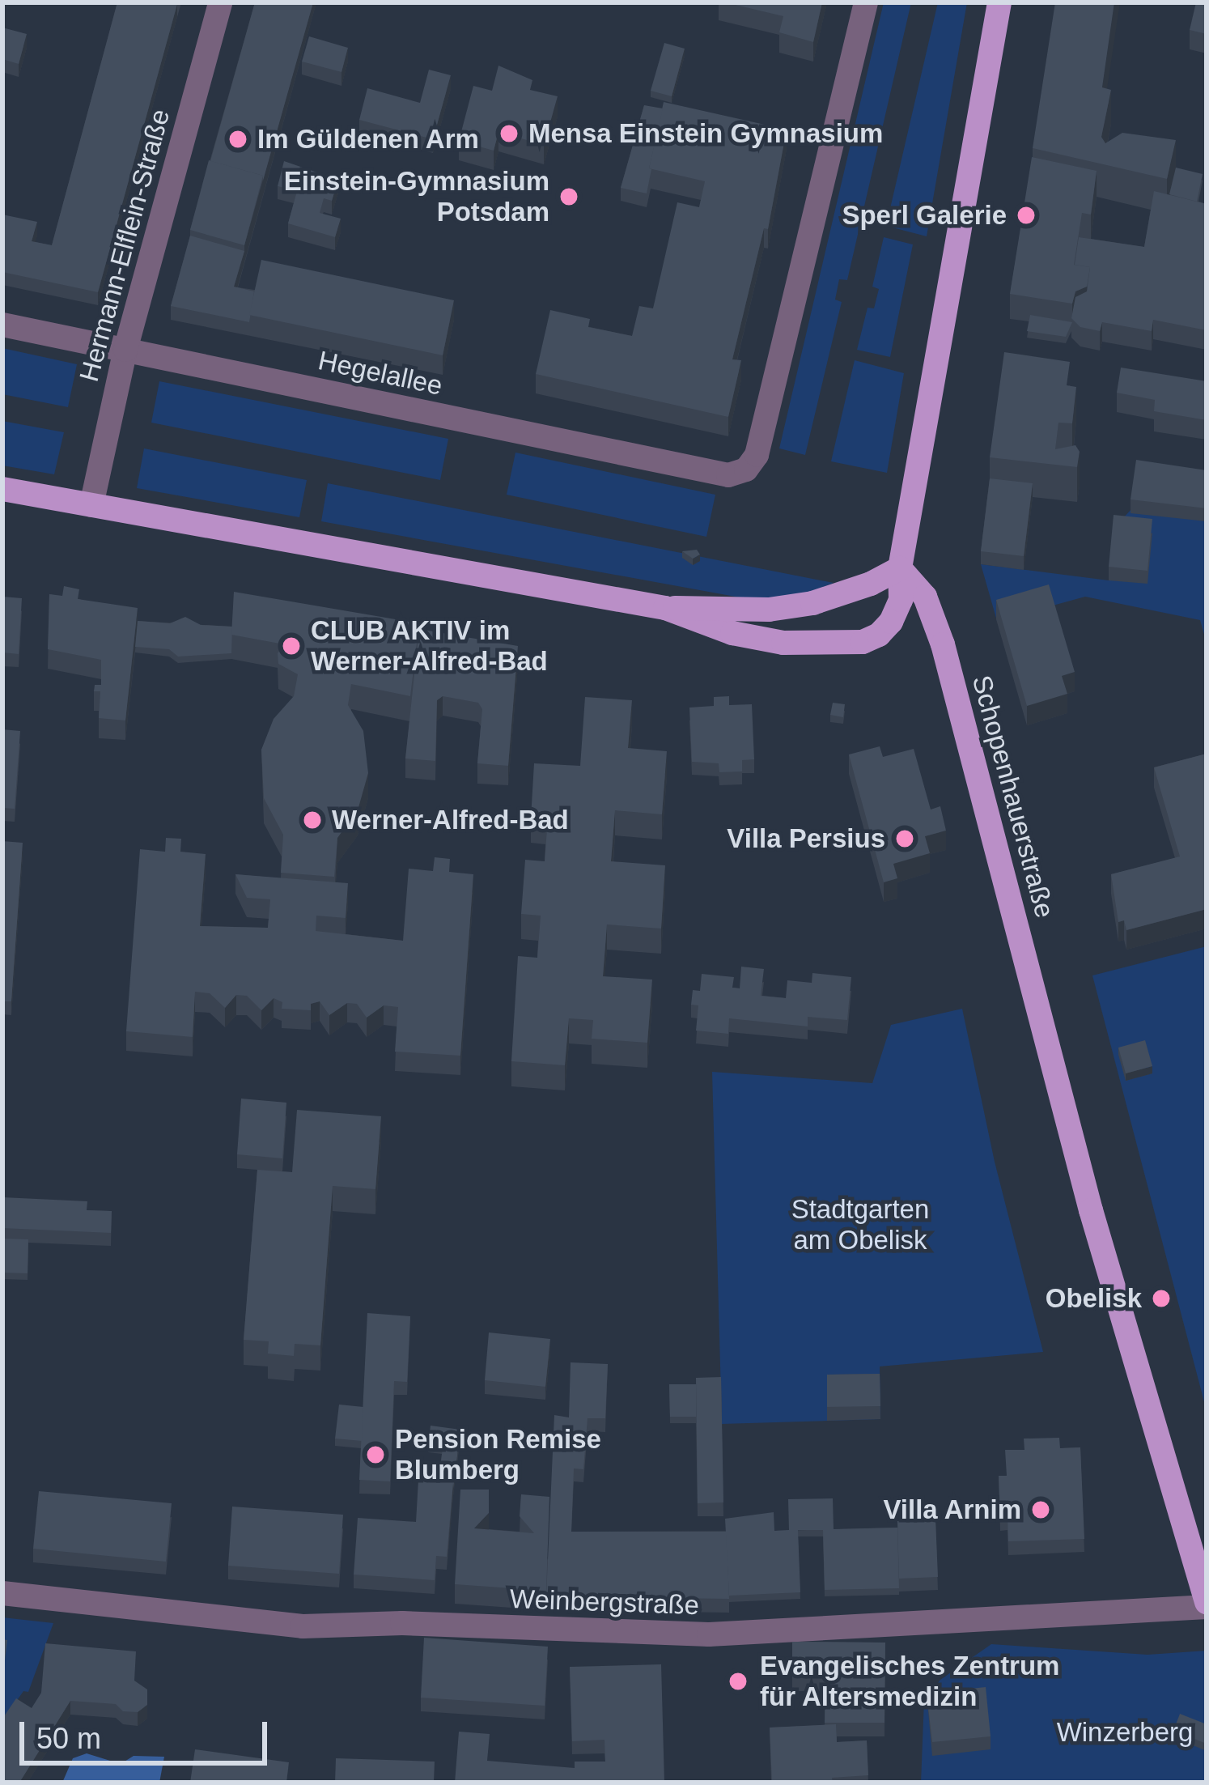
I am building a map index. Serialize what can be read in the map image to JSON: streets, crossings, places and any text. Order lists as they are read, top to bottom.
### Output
{
  "streets": {
    "main road": ["Schopenhauerstraße"],
    "street": ["Hermann-Elflein-Straße", "Hegelallee", "Weinbergstraße"]
  },
  "crossings": [
    ["Hermann-Elflein-Straße", "Hegelallee"],
    ["Schopenhauerstraße", "Weinbergstraße"]
  ],
  "parks": ["Stadtgarten am Obelisk", "Winzerberg"],
  "places": [
    "Mensa Einstein Gymnasium",
    "Im Güldenen Arm",
    "Einstein-Gymnasium Potsdam",
    "Sperl Galerie",
    "CLUB AKTIV im Werner-Alfred-Bad",
    "Werner-Alfred-Bad",
    "Villa Persius",
    "Obelisk",
    "Pension Remise Blumberg",
    "Villa Arnim",
    "Evangelisches Zentrum für Altersmedizin"
  ],
  "scale_bar": "50 m"
}
